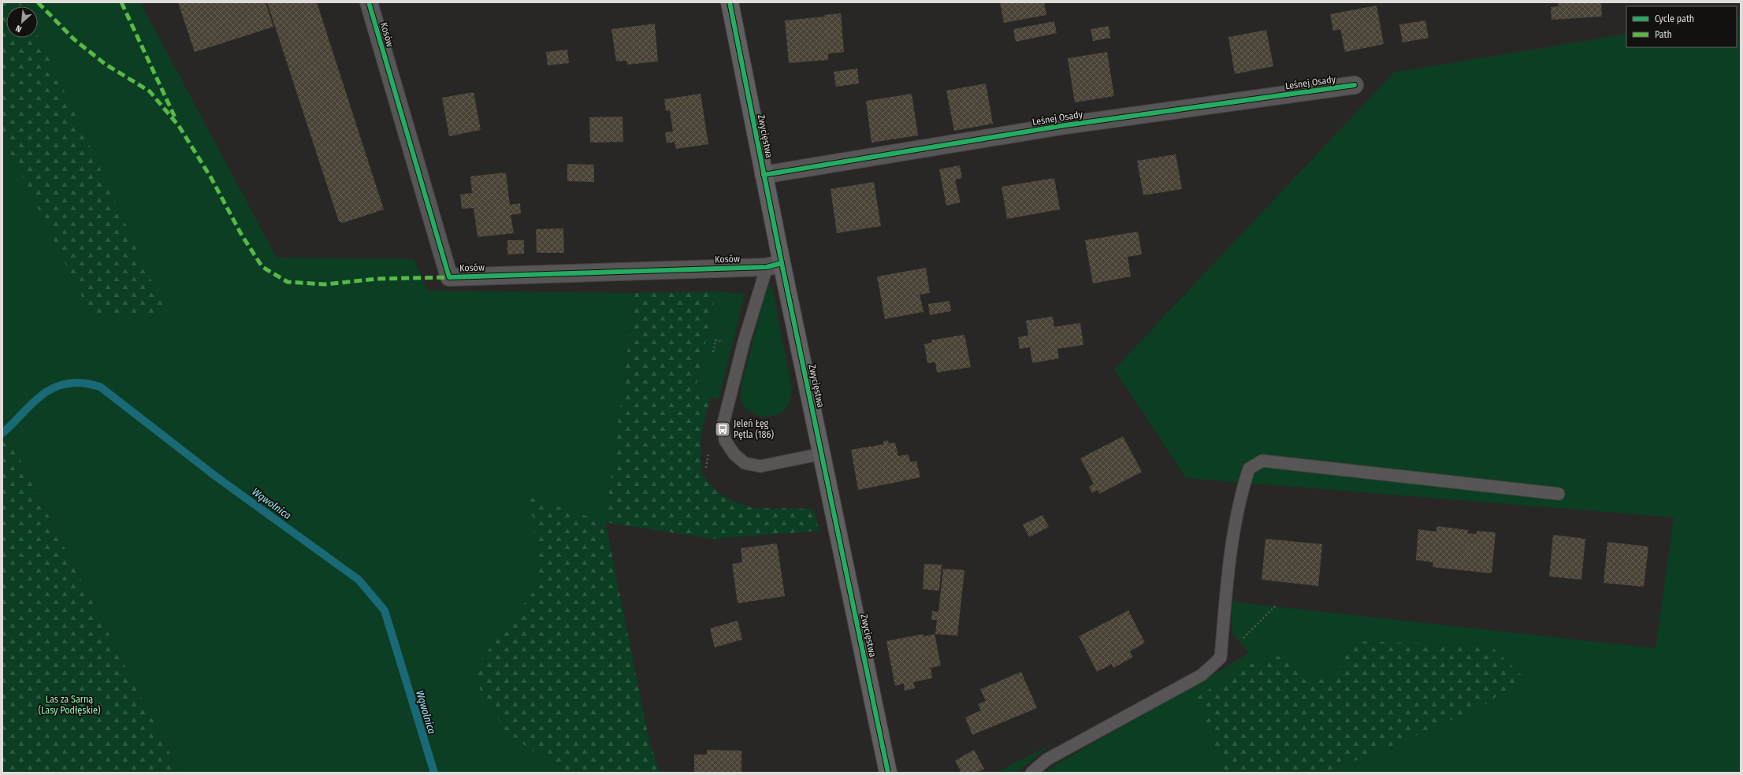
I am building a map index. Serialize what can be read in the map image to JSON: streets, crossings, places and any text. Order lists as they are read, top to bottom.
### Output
{
  "streets": {
    "street": ["Kosów", "Leśnej Osady", "Zwycięstwa"]
  },
  "crossings": [
    ["Kosów", "Zwycięstwa"],
    ["Leśnej Osady", "Zwycięstwa"]
  ],
  "water": ["Wąwolnica"],
  "parks": ["Las za Sarną (Lasy Podłęskie)"],
  "places": {
    "bus stop": ["Jeleń Łęg Pętla (186)"]
  },
  "legend": ["Cycle path", "Path"],
  "north": "bottom left"
}
